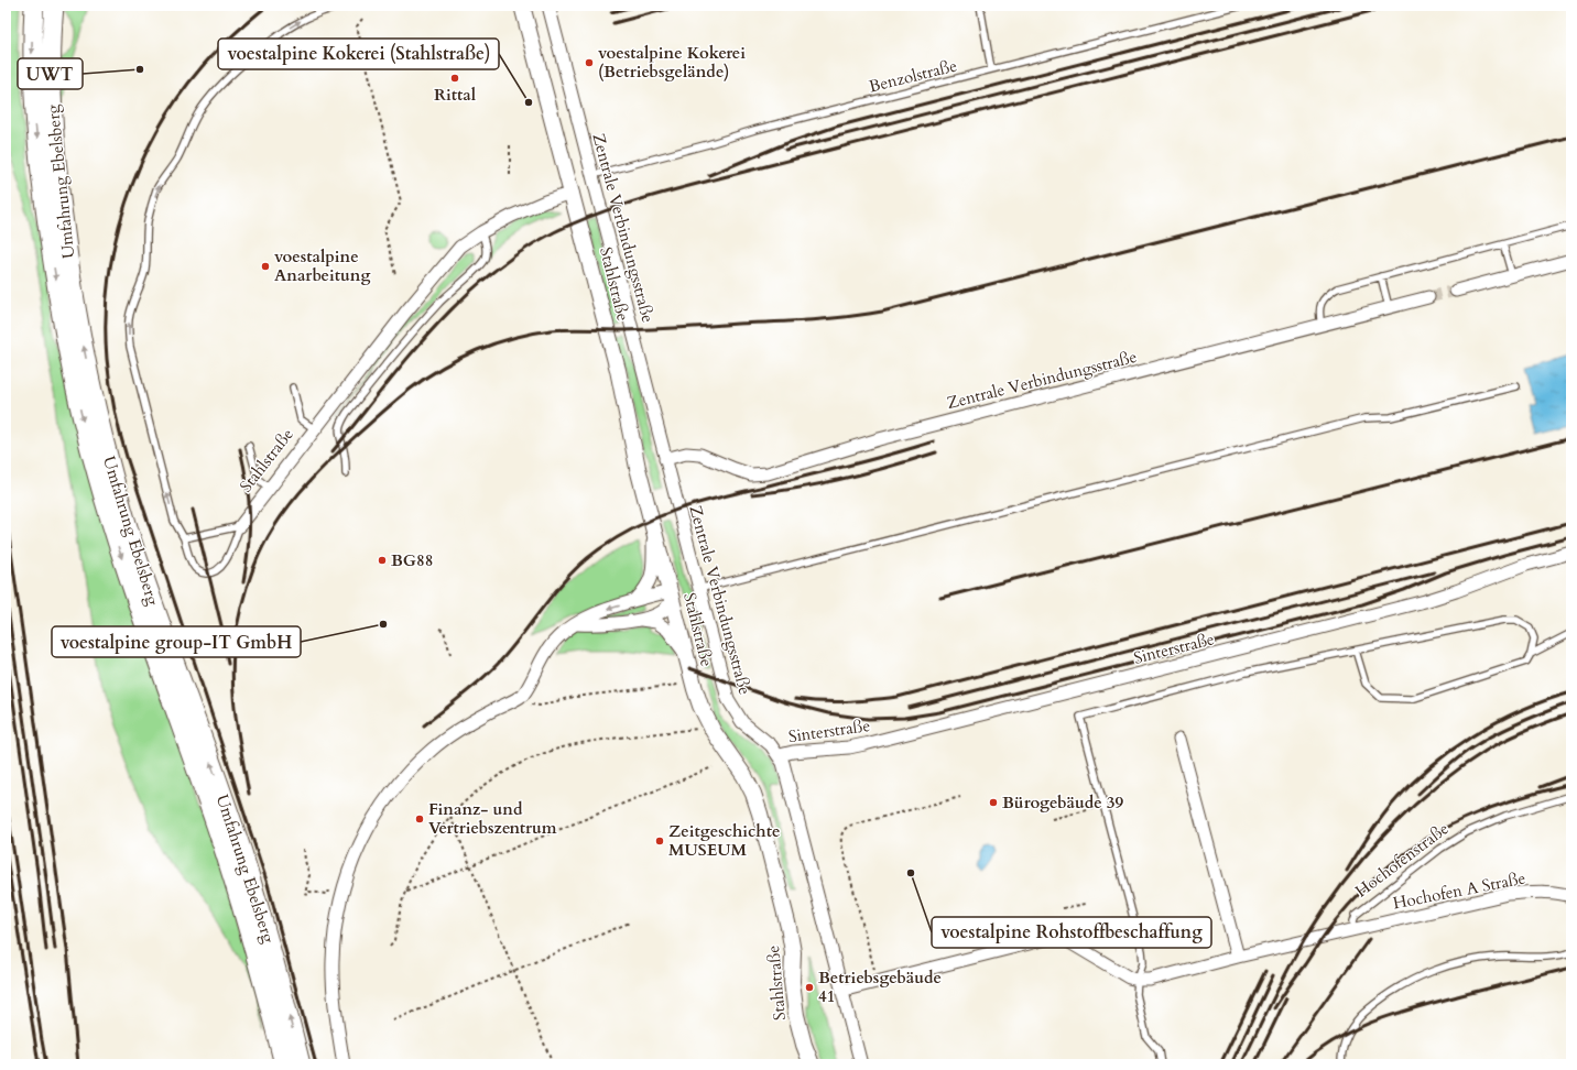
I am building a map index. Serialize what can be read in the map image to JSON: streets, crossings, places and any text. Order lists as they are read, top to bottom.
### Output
{
  "streets": {
    "main road": ["Umfahrung Ebelsberg"],
    "street": [
      "Zentrale Verbindungsstraße",
      "Stahlstraße",
      "Sinterstraße",
      "Hochofen A Straße"
    ],
    "lane": ["Benzolstraße", "Hochofenstraße"]
  },
  "crossings": [
    ["Benzolstraße", "Zentrale Verbindungsstraße"],
    ["Zentrale Verbindungsstraße", "Sinterstraße"],
    ["Hochofenstraße", "Hochofen A Straße"]
  ],
  "places": [
    "voestalpine Kokerei (Betriebsgelände)",
    "UWT",
    "Rittal",
    "voestalpine Kokerei (Stahlstraße)",
    "voestalpine Anarbeitung",
    "BG88",
    "voestalpine group-IT GmbH",
    "Bürogebäude 39",
    "Finanz- und Vertriebszentrum",
    "Zeitgeschichte MUSEUM",
    "voestalpine Rohstoffbeschaffung",
    "Betriebsgebäude 41"
  ]
}
